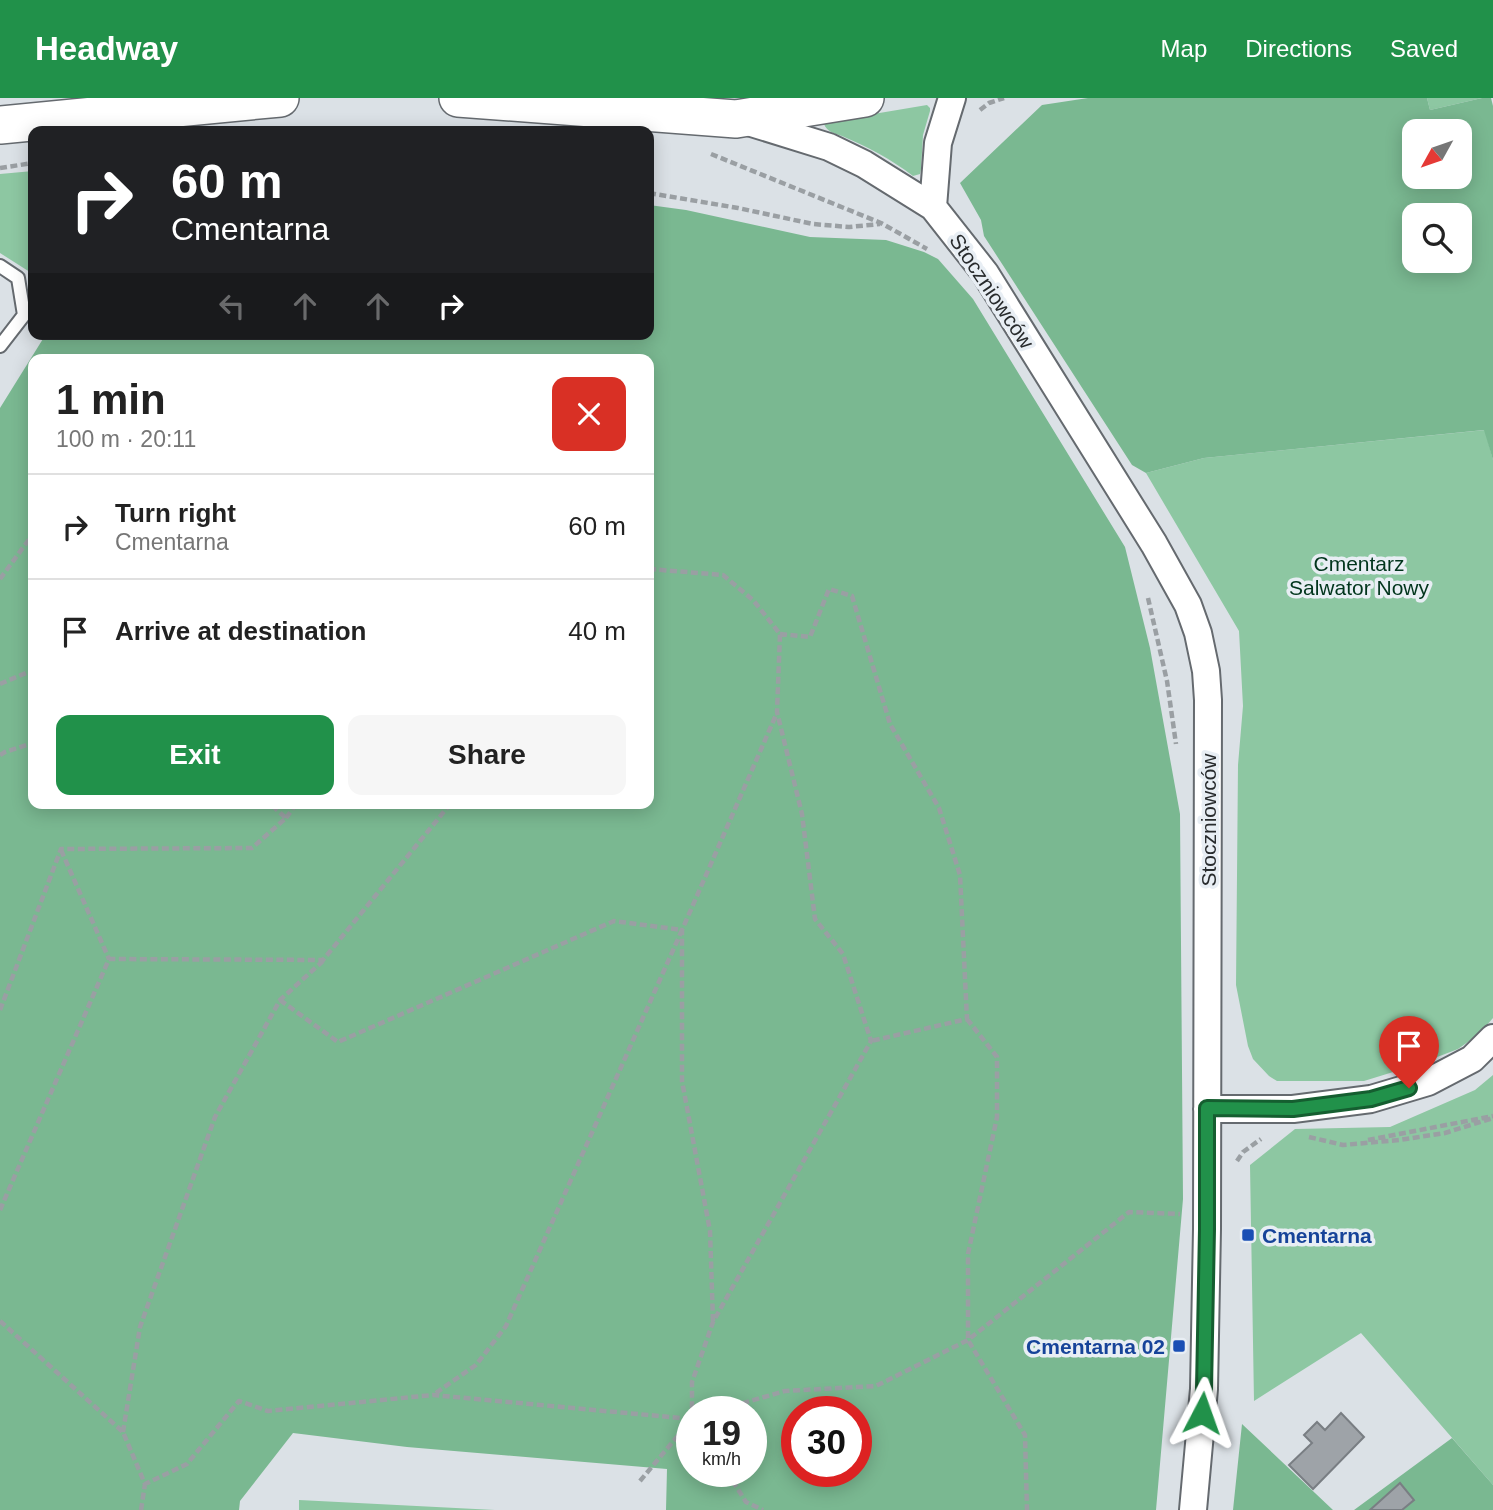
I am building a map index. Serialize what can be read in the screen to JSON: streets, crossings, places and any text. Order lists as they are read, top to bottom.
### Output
{
  "streets": {
    "street": ["Stoczniowców"]
  },
  "parks": ["Cmentarz Salwator Nowy"],
  "places": {
    "transit": ["Cmentarna", "Cmentarna 02"]
  },
  "north": "bottom left",
  "page": {
    "header": "Headway",
    "nav": ["Map", "Directions", "Saved"],
    "turn": ["60 m", "Cmentarna"],
    "heading": ["1 min", "100 m · 20:11"],
    "list": [
      {
        "name": "Turn right",
        "note": "Cmentarna",
        "value": "60 m"
      },
      {
        "name": "Arrive at destination",
        "value": "40 m"
      }
    ],
    "buttons": ["Exit", "Share"],
    "speed": "19 km/h",
    "limit": "30"
  }
}
